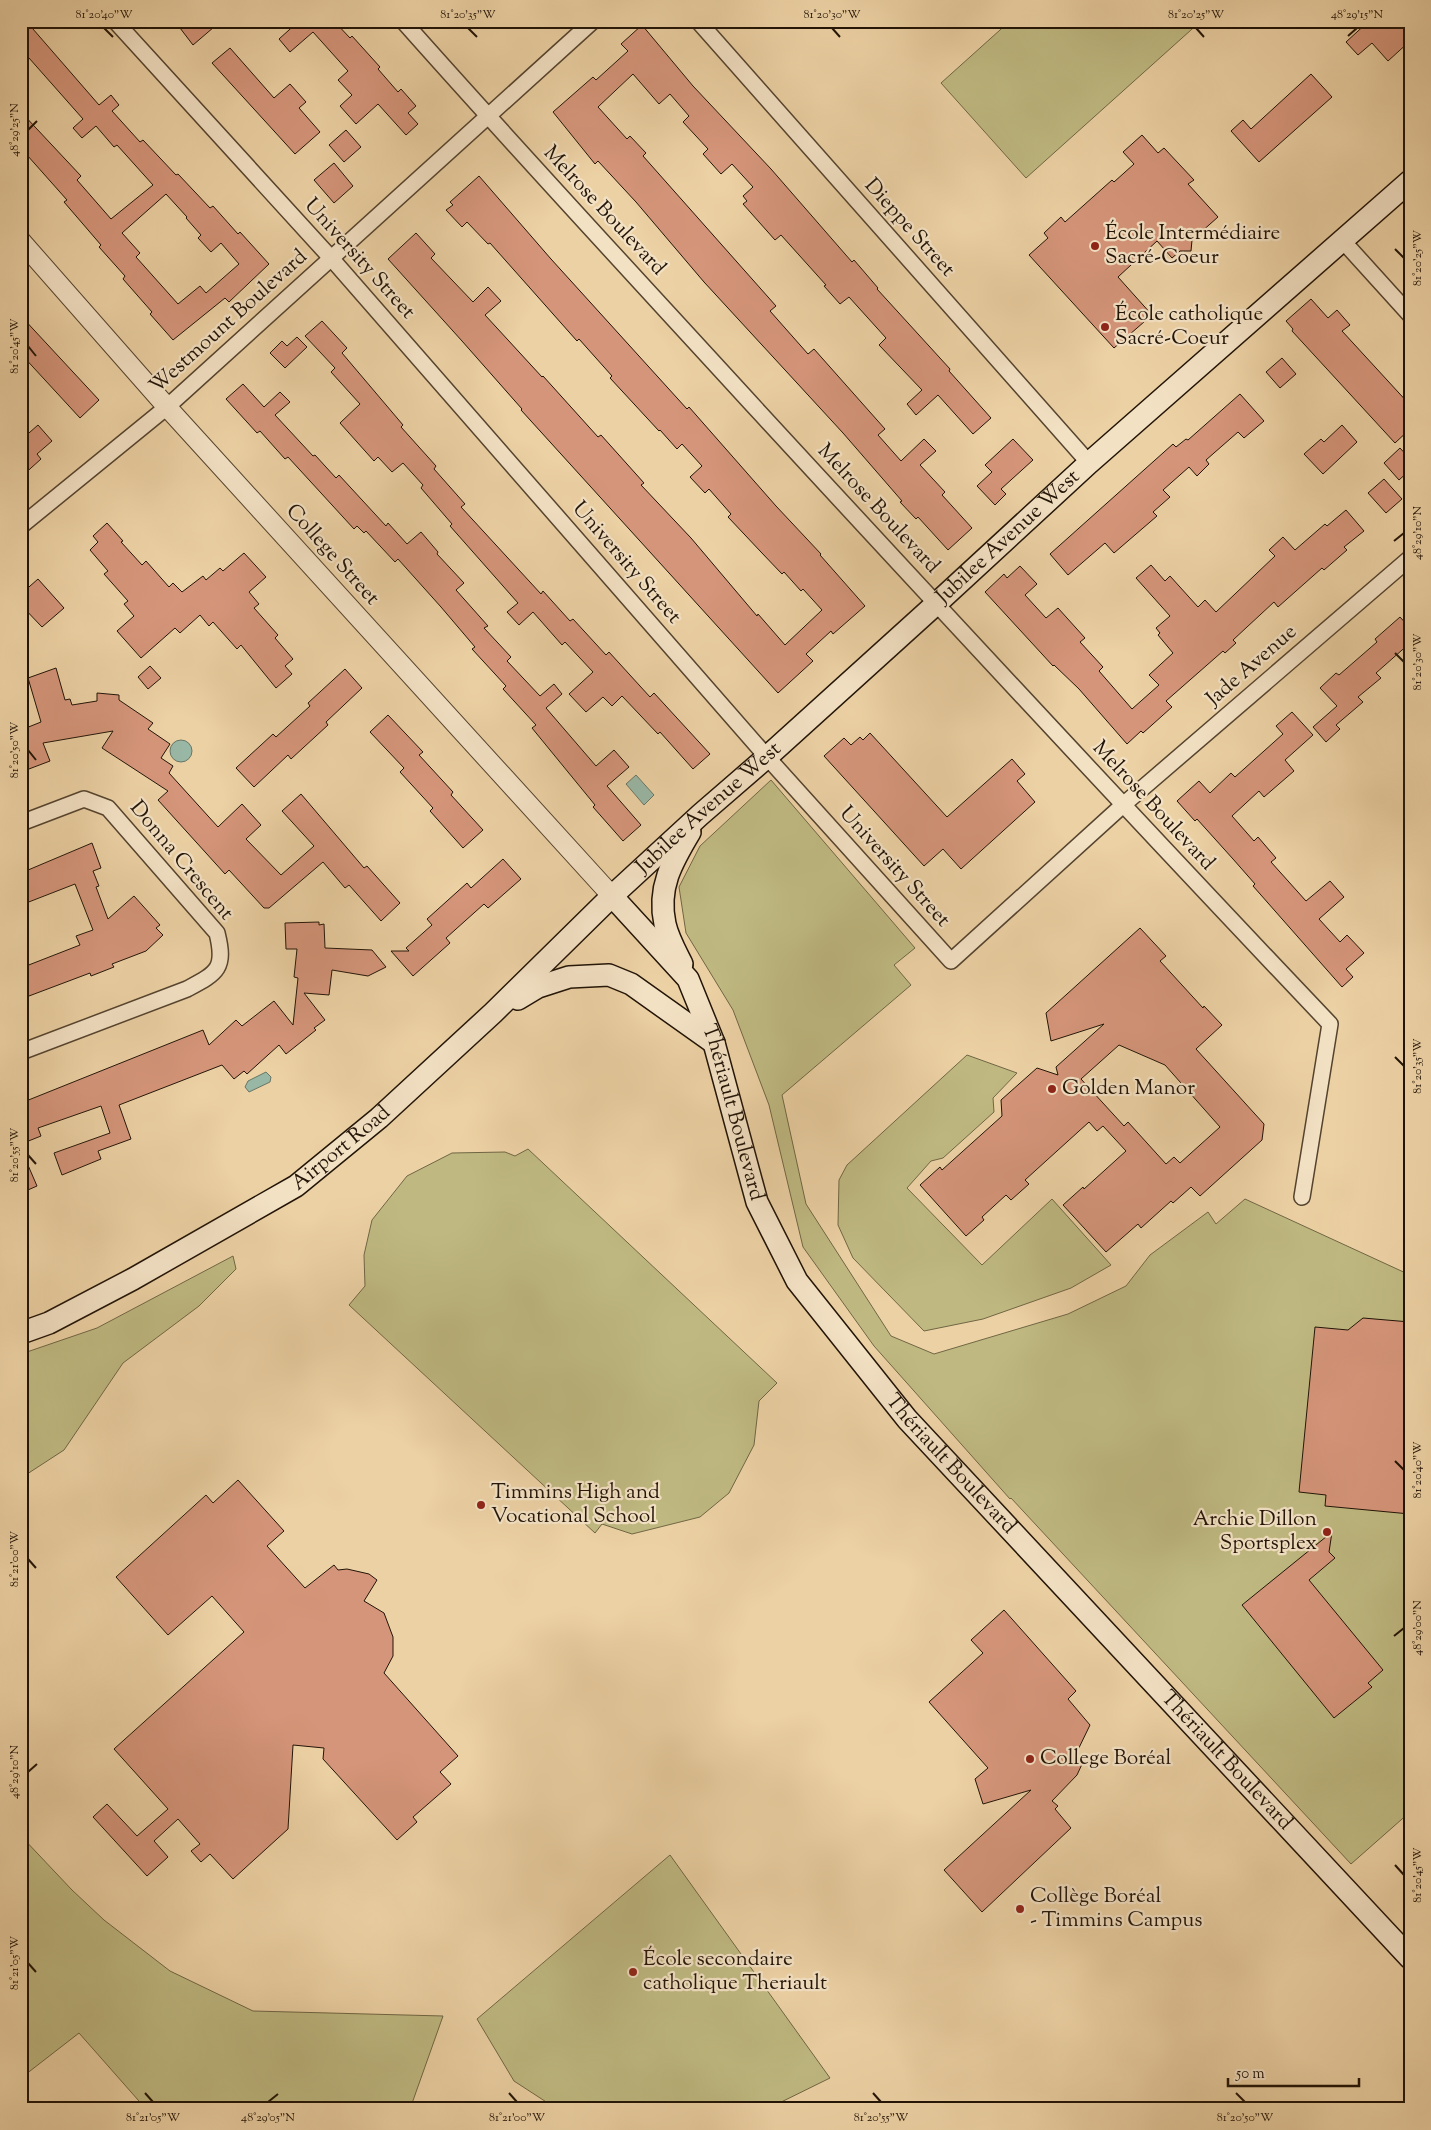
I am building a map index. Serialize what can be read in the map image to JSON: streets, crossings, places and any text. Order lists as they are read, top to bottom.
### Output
{
  "streets": {
    "main road": ["Jubilee Avenue West", "Thériault Boulevard", "Airport Road"],
    "street": [
      "Melrose Boulevard",
      "Dieppe Street",
      "University Street",
      "Westmount Boulevard",
      "College Street",
      "Jade Avenue",
      "Donna Crescent"
    ]
  },
  "crossings": [
    ["Melrose Boulevard", "University Street"],
    ["Melrose Boulevard", "Westmount Boulevard"],
    ["Melrose Boulevard", "Jubilee Avenue West"],
    ["Melrose Boulevard", "Jade Avenue"],
    ["Dieppe Street", "Jubilee Avenue West"],
    ["University Street", "Westmount Boulevard"],
    ["University Street", "Jubilee Avenue West"],
    ["University Street", "Jade Avenue"],
    ["Westmount Boulevard", "College Street"],
    ["Jubilee Avenue West", "College Street"],
    ["Jubilee Avenue West", "Thériault Boulevard"],
    ["Jubilee Avenue West", "Airport Road"],
    ["College Street", "Thériault Boulevard"],
    ["College Street", "Airport Road"],
    ["Thériault Boulevard", "Airport Road"]
  ],
  "places": [
    "École Intermédiaire Sacré-Coeur",
    "École catholique Sacré-Coeur",
    "Golden Manor",
    "Timmins High and Vocational School",
    "Archie Dillon Sportsplex",
    "College Boréal",
    "Collège Boréal - Timmins Campus",
    "École secondaire catholique Theriault"
  ],
  "scale_bar": "50 m",
  "coordinates": [
    "81°20'40\"W",
    "81°20'35\"W",
    "81°20'30\"W",
    "81°20'25\"W",
    "48°29'15\"N",
    "48°29'25\"N",
    "81°20'45\"W",
    "48°29'10\"N",
    "81°20'50\"W",
    "81°20'55\"W",
    "81°21'00\"W",
    "48°29'00\"N",
    "81°21'05\"W",
    "48°29'05\"N"
  ]
}
